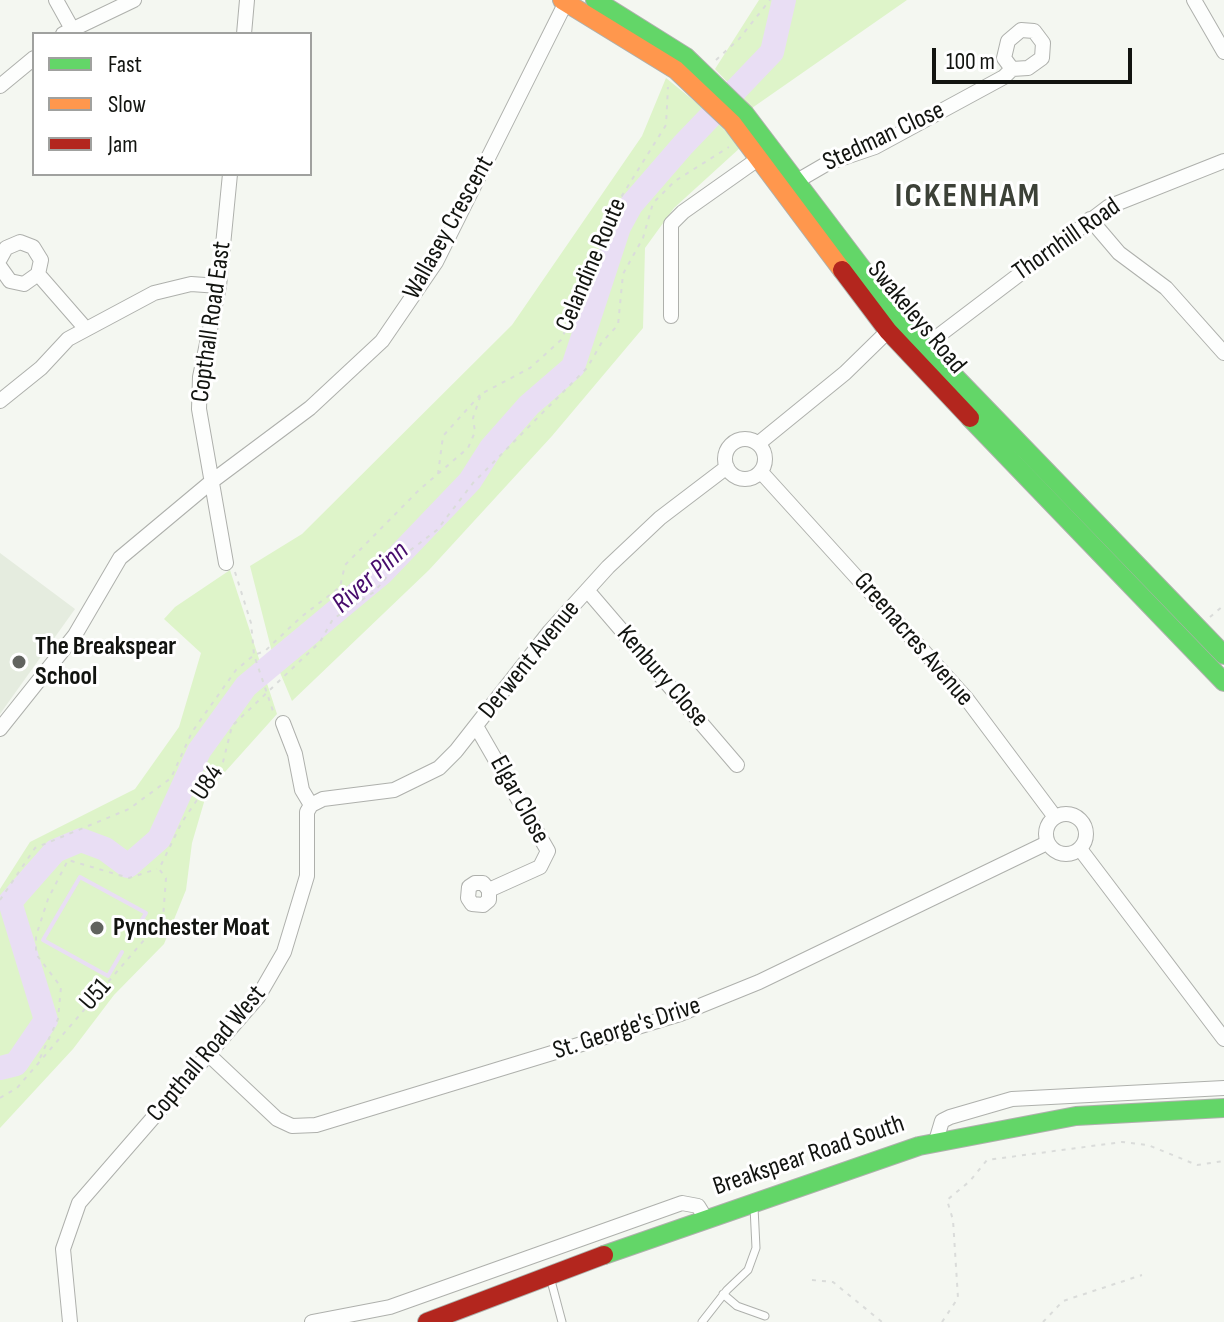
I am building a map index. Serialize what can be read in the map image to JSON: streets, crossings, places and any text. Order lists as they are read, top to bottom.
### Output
{
  "streets": {
    "main road": ["Swakeleys Road", "Breakspear Road South"],
    "street": [
      "Stedman Close",
      "Wallasey Crescent",
      "Thornhill Road",
      "Copthall Road East",
      "Greenacres Avenue",
      "Derwent Avenue",
      "Kenbury Close",
      "Elgar Close",
      "St. George's Drive",
      "Copthall Road West"
    ],
    "path": ["Celandine Route", "U84", "U51"]
  },
  "crossings": [
    ["Stedman Close", "Swakeleys Road"],
    ["Wallasey Crescent", "Swakeleys Road"],
    ["Wallasey Crescent", "Copthall Road East"],
    ["Thornhill Road", "Swakeleys Road"],
    ["Celandine Route", "Swakeleys Road"],
    ["Swakeleys Road", "Derwent Avenue"],
    ["Swakeleys Road", "U84"],
    ["Greenacres Avenue", "Derwent Avenue"],
    ["Greenacres Avenue", "St. George's Drive"],
    ["Derwent Avenue", "Kenbury Close"],
    ["Derwent Avenue", "Elgar Close"],
    ["Derwent Avenue", "Copthall Road West"],
    ["U84", "U51"],
    ["St. George's Drive", "Copthall Road West"]
  ],
  "districts": ["ICKENHAM"],
  "water": ["River Pinn"],
  "places": ["The Breakspear School", "Pynchester Moat"],
  "legend": ["Fast", "Slow", "Jam"],
  "scale_bar": "100 m"
}
